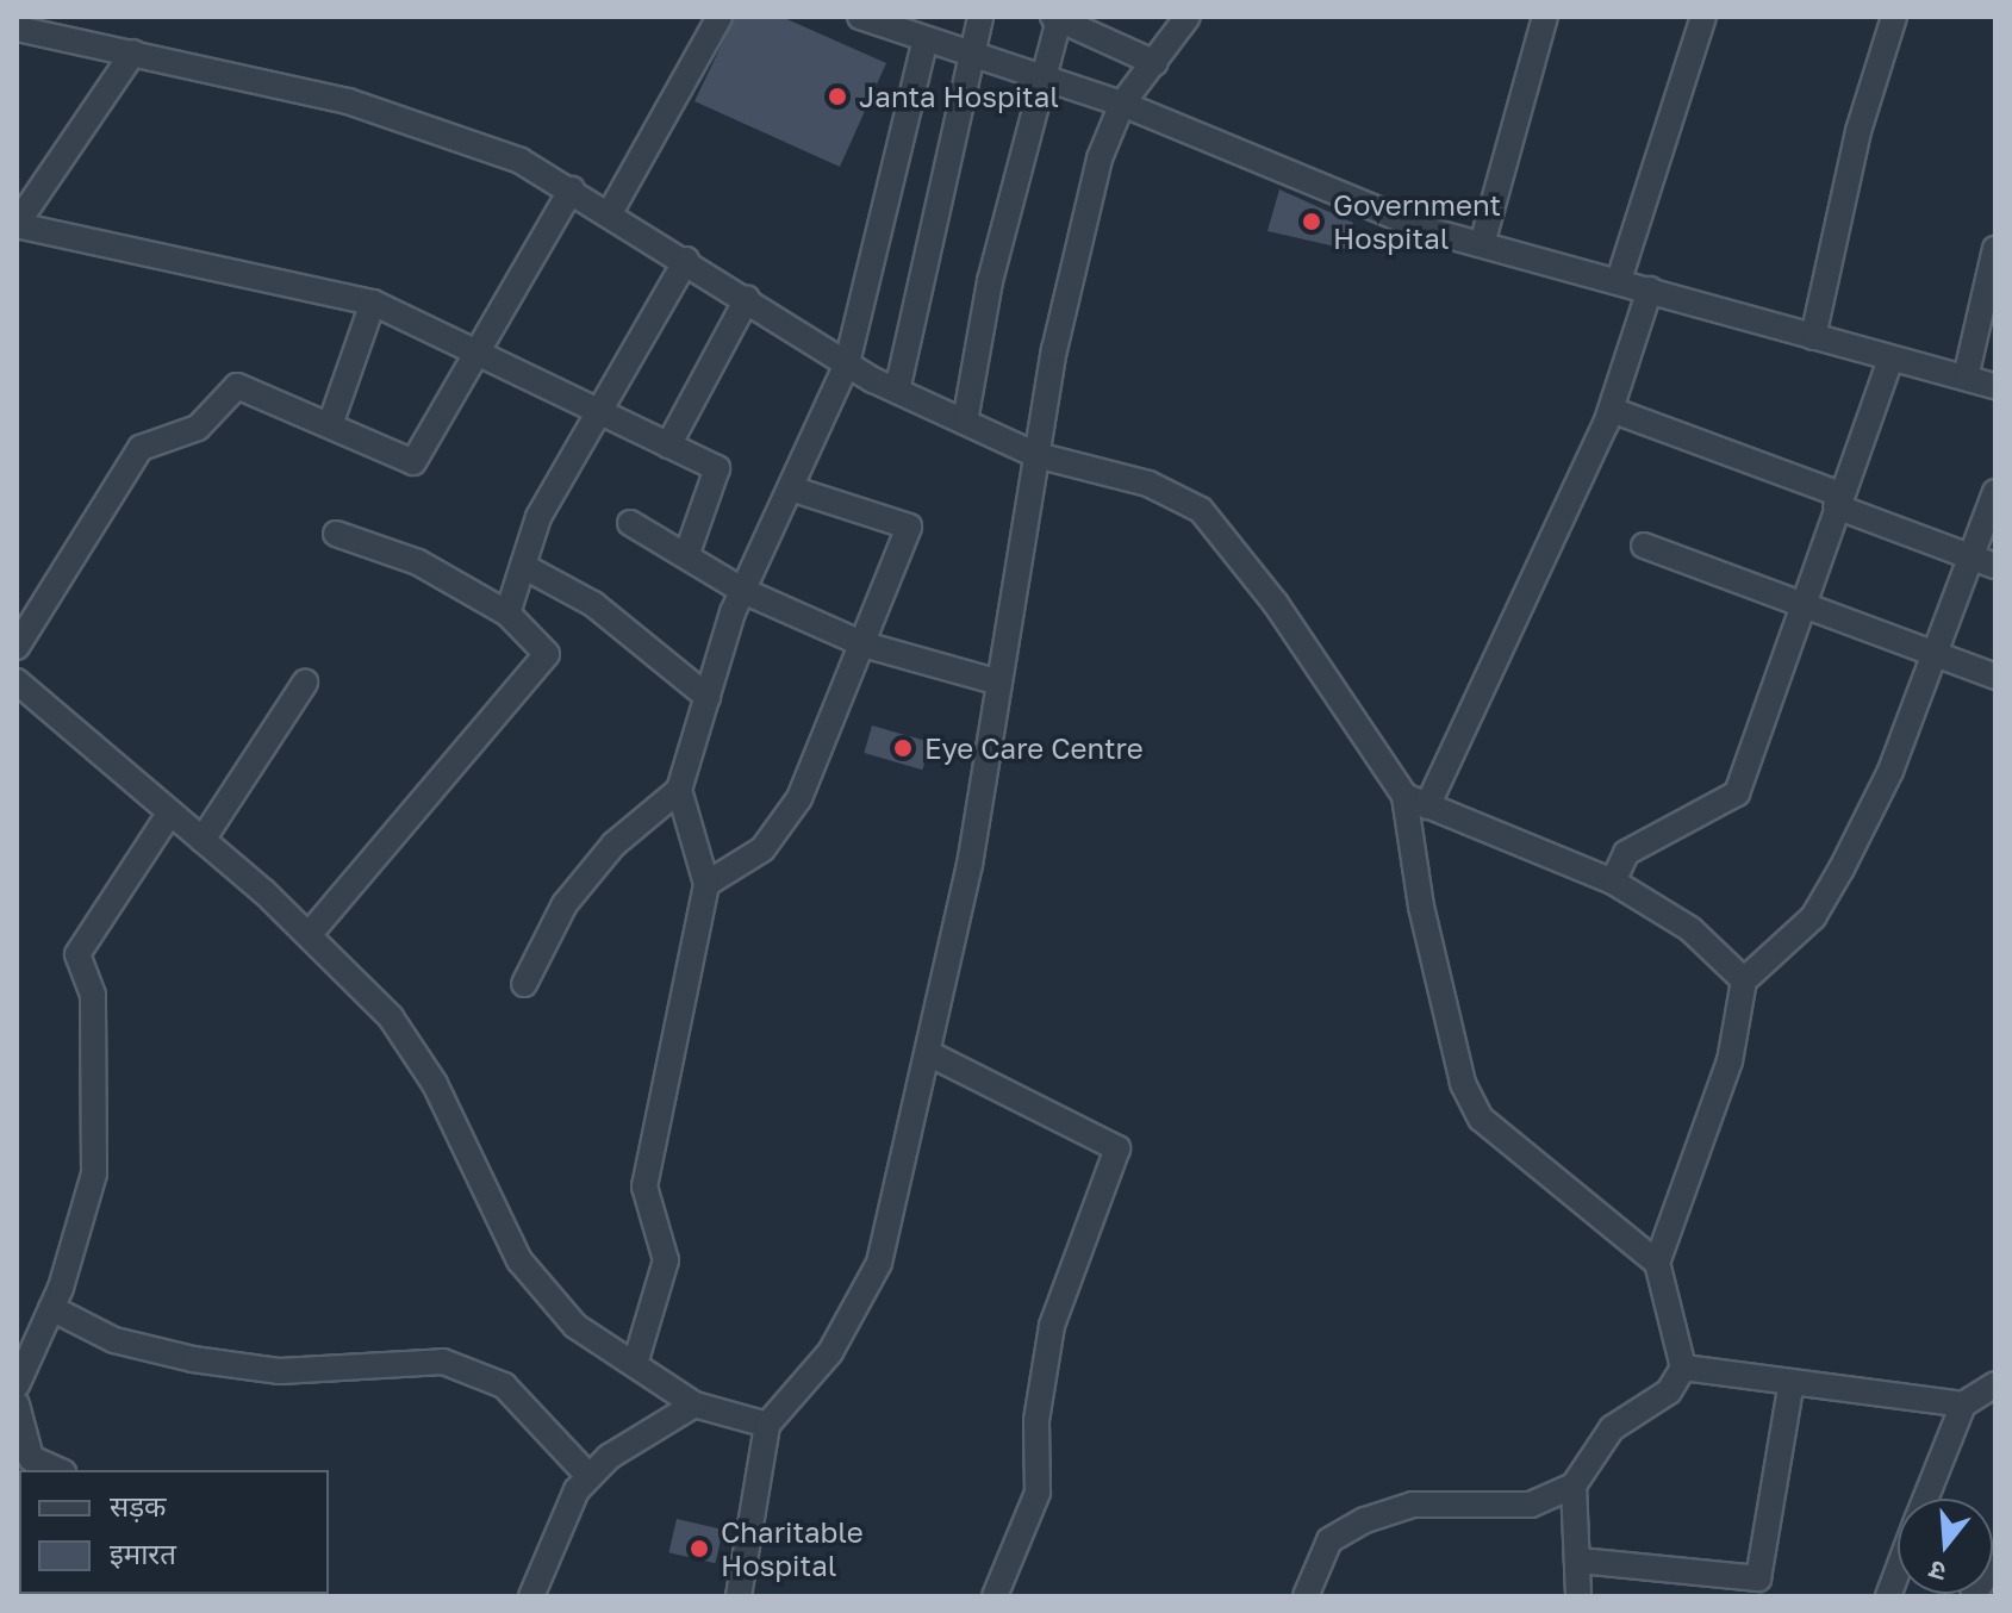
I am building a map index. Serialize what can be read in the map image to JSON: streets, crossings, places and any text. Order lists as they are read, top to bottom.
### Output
{
  "places": [
    "Janta Hospital",
    "Government Hospital",
    "Eye Care Centre",
    "Charitable Hospital"
  ],
  "legend": ["सड़क", "इमारत"],
  "north": "bottom"
}
